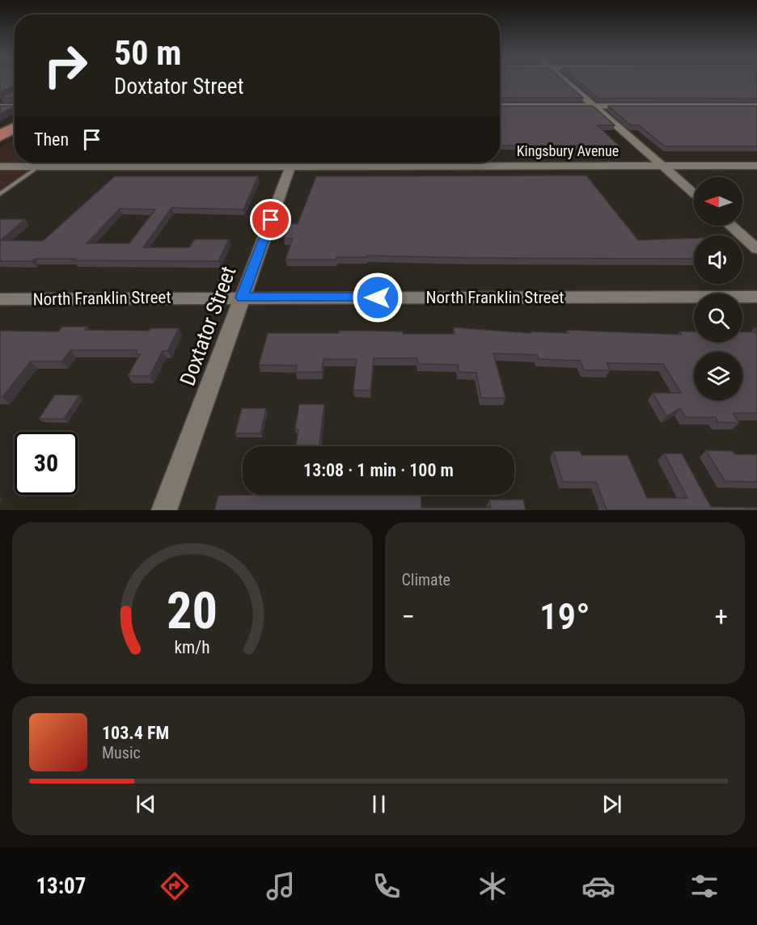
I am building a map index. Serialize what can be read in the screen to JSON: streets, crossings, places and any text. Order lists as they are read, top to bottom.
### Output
{
  "streets": {
    "street": ["Kingsbury Avenue", "North Franklin Street", "Doxtator Street"]
  },
  "crossings": [
    ["North Franklin Street", "Doxtator Street"]
  ],
  "north": "left",
  "page": {
    "turn": ["50 m", "Doxtator Street"],
    "then": "Then",
    "limit": "30",
    "trip": "13:08 · 1 min · 100 m",
    "tile": "Climate",
    "heat": ["−", "19°", "+"],
    "song": ["103.4 FM", "Music"],
    "tabs": "13:07",
    "gauge": ["20", "km/h"]
  }
}
